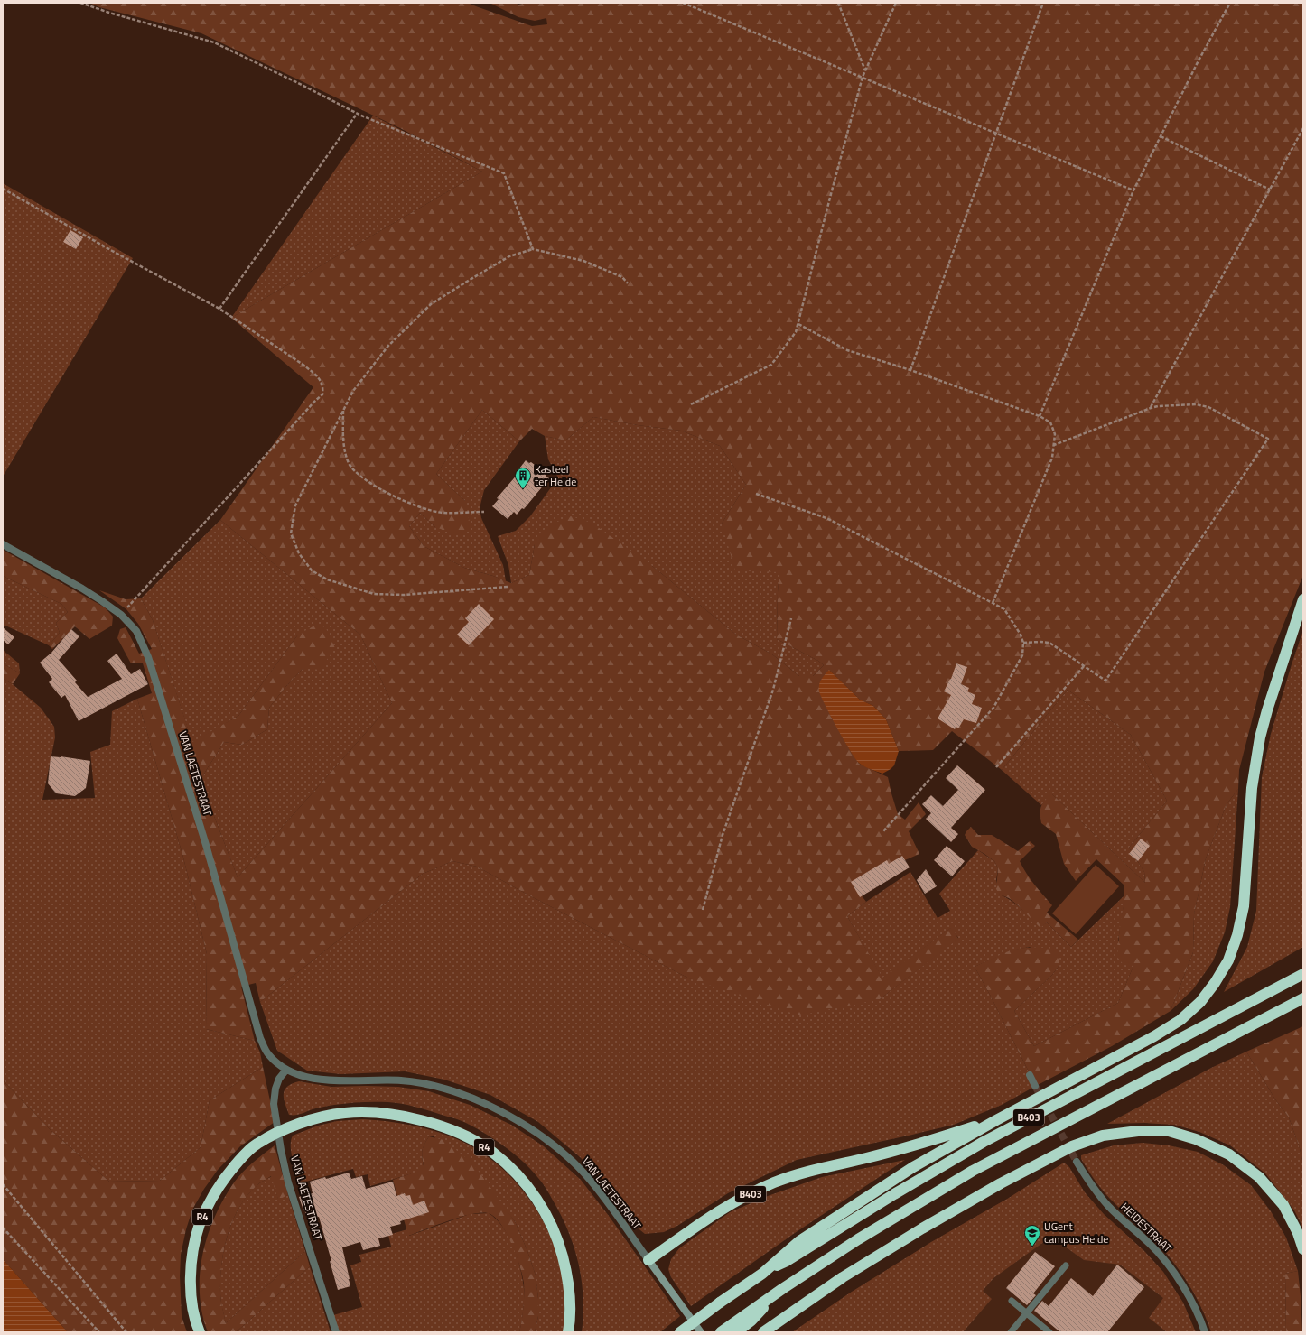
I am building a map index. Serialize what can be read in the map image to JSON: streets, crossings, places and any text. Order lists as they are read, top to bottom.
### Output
{
  "streets": {
    "highway": ["B403", "R4"],
    "main road": ["VAN LAETESTRAAT"],
    "street": ["HEIDESTRAAT"]
  },
  "crossings": [
    ["VAN LAETESTRAAT", "B403"],
    ["VAN LAETESTRAAT", "R4"]
  ],
  "places": {
    "building": ["Kasteel ter Heide"],
    "school or university": ["UGent campus Heide"]
  }
}
